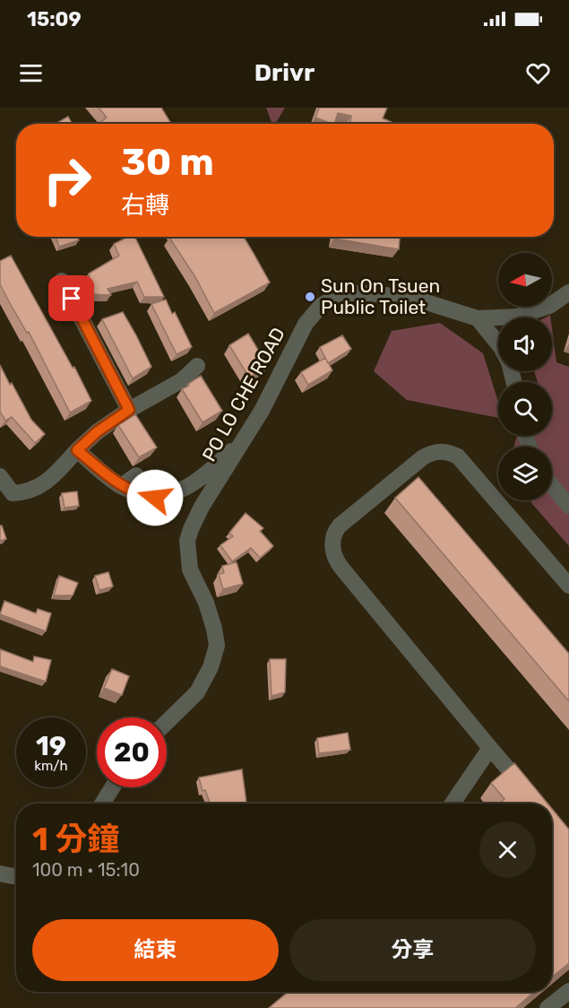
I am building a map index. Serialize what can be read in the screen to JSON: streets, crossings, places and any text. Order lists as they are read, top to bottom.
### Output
{
  "streets": {
    "street": ["PO LO CHE ROAD"]
  },
  "places": ["Sun On Tsuen Public Toilet"],
  "north": "left",
  "page": {
    "status": "15:09",
    "header": "Drivr",
    "turn": ["30 m", "右轉"],
    "speed": "19 km/h",
    "limit": "20",
    "heading": ["1 分鐘", "100 m · 15:10"],
    "buttons": ["結束", "分享"]
  }
}
